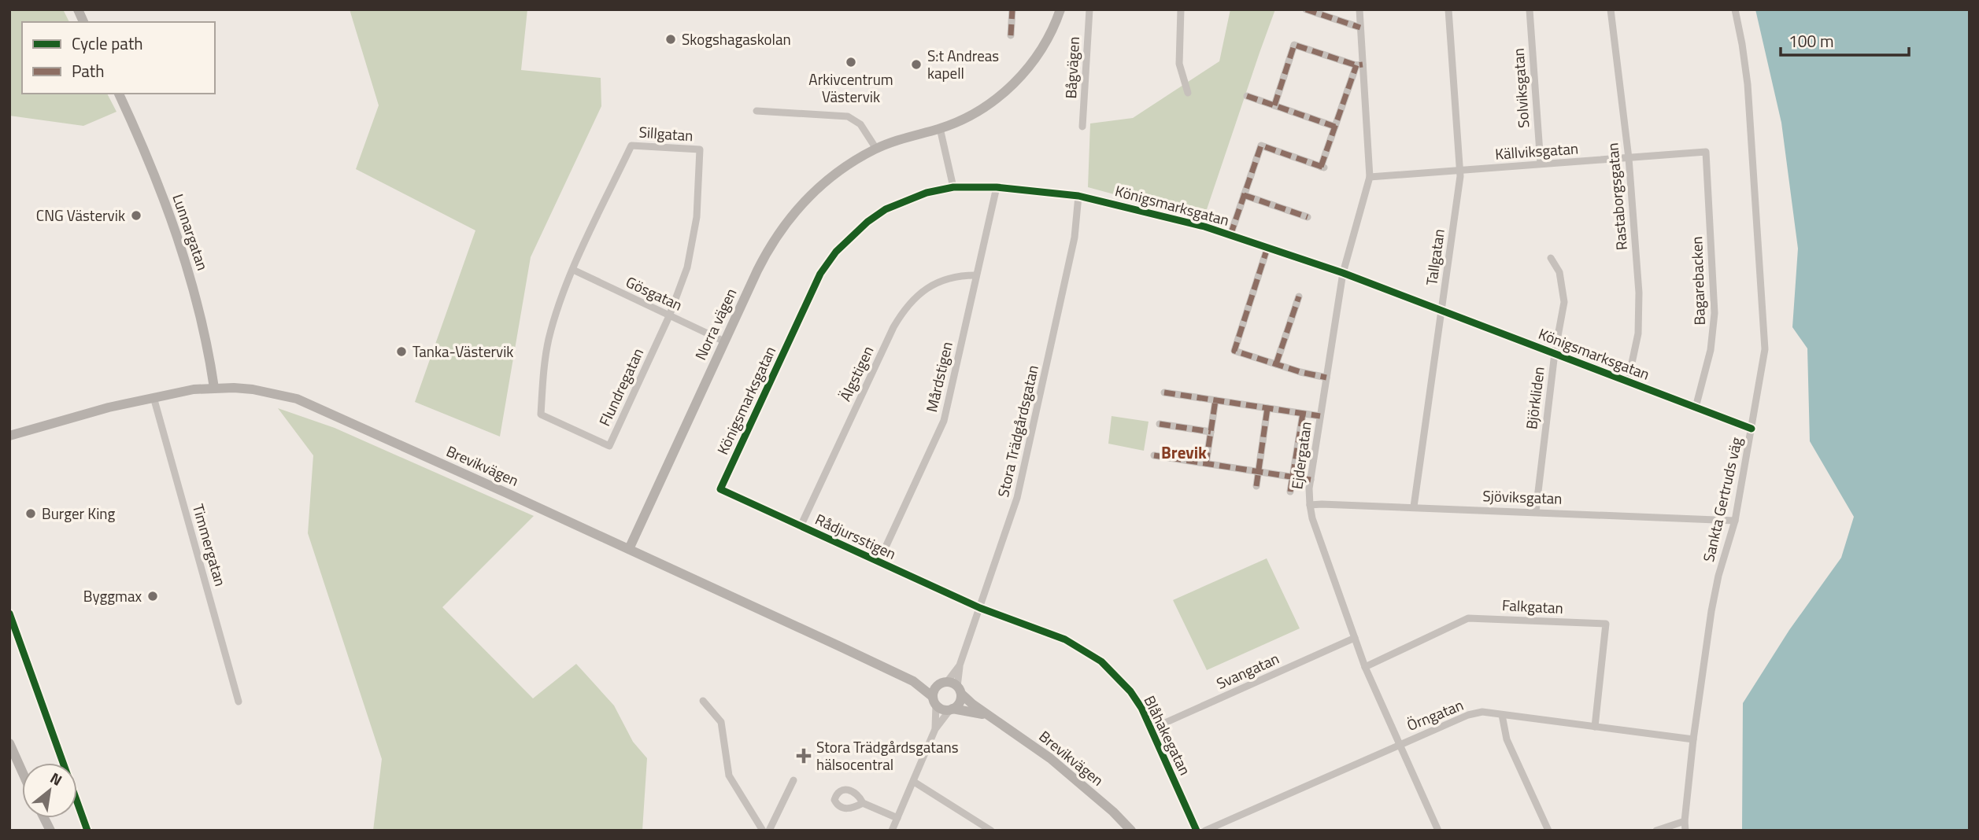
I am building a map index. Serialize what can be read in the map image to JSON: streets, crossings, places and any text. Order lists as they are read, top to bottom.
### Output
{
  "streets": {
    "street": [
      "Bågvägen",
      "Solviksgatan",
      "Sillgatan",
      "Källviksgatan",
      "Rastaborgsgatan",
      "Königsmarksgatan",
      "Lunnargatan",
      "Tallgatan",
      "Bagarebacken",
      "Gösgatan",
      "Norra vägen",
      "Älgstigen",
      "Mårdstigen",
      "Flundregatan",
      "Björkliden",
      "Stora Trädgårdsgatan",
      "Ejdergatan",
      "Brevikvägen",
      "Sjöviksgatan",
      "Sankta Gertruds väg",
      "Rådjursstigen",
      "Timmergatan",
      "Falkgatan",
      "Svangatan",
      "Örngatan",
      "Blåhakegatan"
    ]
  },
  "crossings": [
    ["Solviksgatan", "Källviksgatan"],
    ["Sillgatan", "Gösgatan"],
    ["Sillgatan", "Flundregatan"],
    ["Källviksgatan", "Rastaborgsgatan"],
    ["Källviksgatan", "Tallgatan"],
    ["Källviksgatan", "Bagarebacken"],
    ["Källviksgatan", "Ejdergatan"],
    ["Rastaborgsgatan", "Königsmarksgatan"],
    ["Königsmarksgatan", "Tallgatan"],
    ["Königsmarksgatan", "Bagarebacken"],
    ["Königsmarksgatan", "Mårdstigen"],
    ["Königsmarksgatan", "Björkliden"],
    ["Königsmarksgatan", "Stora Trädgårdsgatan"],
    ["Königsmarksgatan", "Ejdergatan"],
    ["Königsmarksgatan", "Sankta Gertruds väg"],
    ["Königsmarksgatan", "Rådjursstigen"],
    ["Lunnargatan", "Brevikvägen"],
    ["Tallgatan", "Sjöviksgatan"],
    ["Gösgatan", "Norra vägen"],
    ["Gösgatan", "Flundregatan"],
    ["Norra vägen", "Brevikvägen"],
    ["Älgstigen", "Mårdstigen"],
    ["Älgstigen", "Rådjursstigen"],
    ["Mårdstigen", "Rådjursstigen"],
    ["Björkliden", "Sjöviksgatan"],
    ["Stora Trädgårdsgatan", "Brevikvägen"],
    ["Stora Trädgårdsgatan", "Rådjursstigen"],
    ["Stora Trädgårdsgatan", "Blåhakegatan"],
    ["Ejdergatan", "Sjöviksgatan"],
    ["Ejdergatan", "Falkgatan"],
    ["Ejdergatan", "Svangatan"],
    ["Ejdergatan", "Örngatan"],
    ["Brevikvägen", "Timmergatan"],
    ["Sjöviksgatan", "Sankta Gertruds väg"],
    ["Sankta Gertruds väg", "Örngatan"],
    ["Rådjursstigen", "Blåhakegatan"],
    ["Falkgatan", "Örngatan"],
    ["Svangatan", "Blåhakegatan"]
  ],
  "districts": ["Brevik"],
  "places": {
    "other": [
      "Skogshagaskolan",
      "Arkivcentrum Västervik",
      "S:t Andreas kapell",
      "CNG Västervik",
      "Tanka-Västervik",
      "Burger King",
      "Byggmax"
    ],
    "health": ["Stora Trädgårdsgatans hälsocentral"]
  },
  "legend": ["Cycle path", "Path"],
  "scale_bar": "100 m",
  "north": "top right"
}
